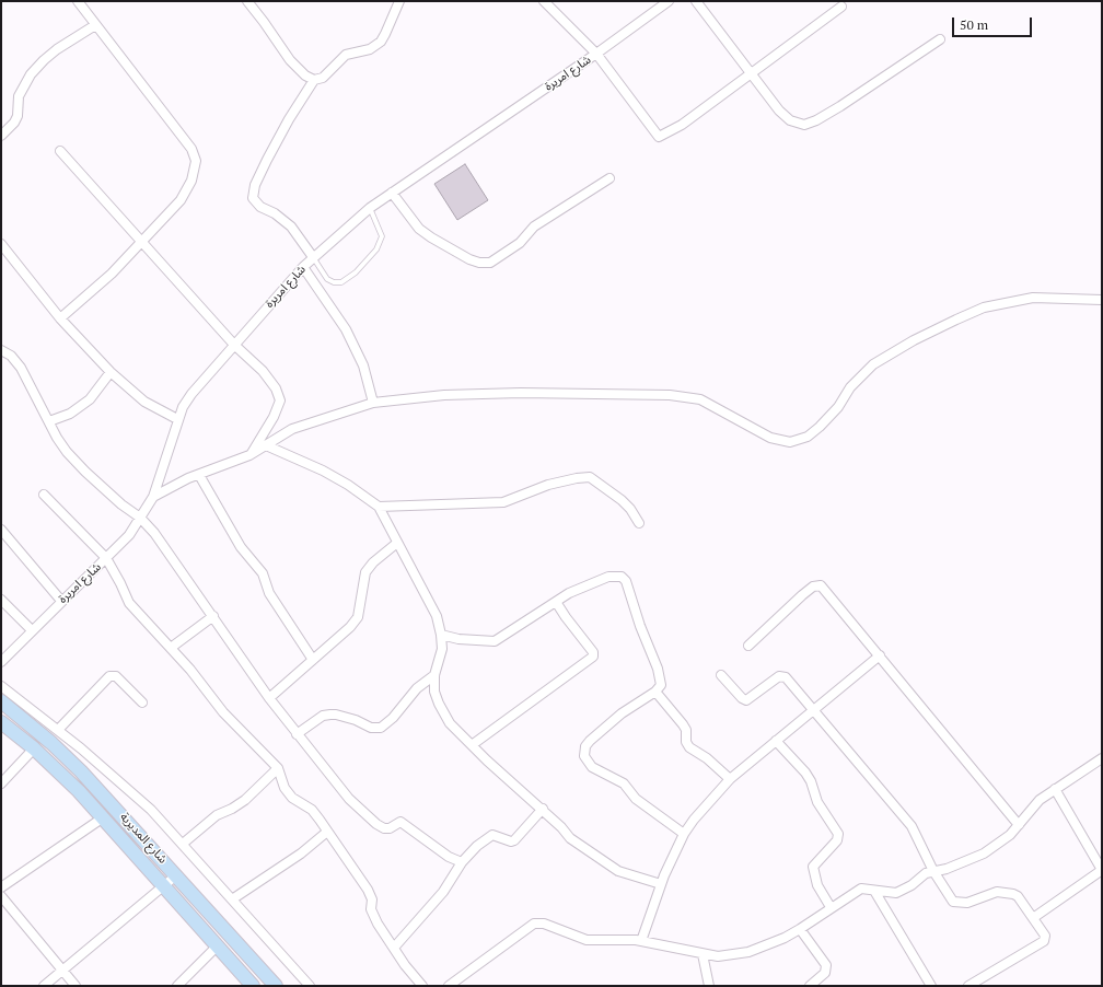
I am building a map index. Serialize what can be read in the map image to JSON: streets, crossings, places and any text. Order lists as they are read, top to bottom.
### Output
{
  "streets": {
    "main road": ["شارع المديرية"],
    "street": ["شارع امريرة"]
  },
  "scale_bar": "50 m"
}
